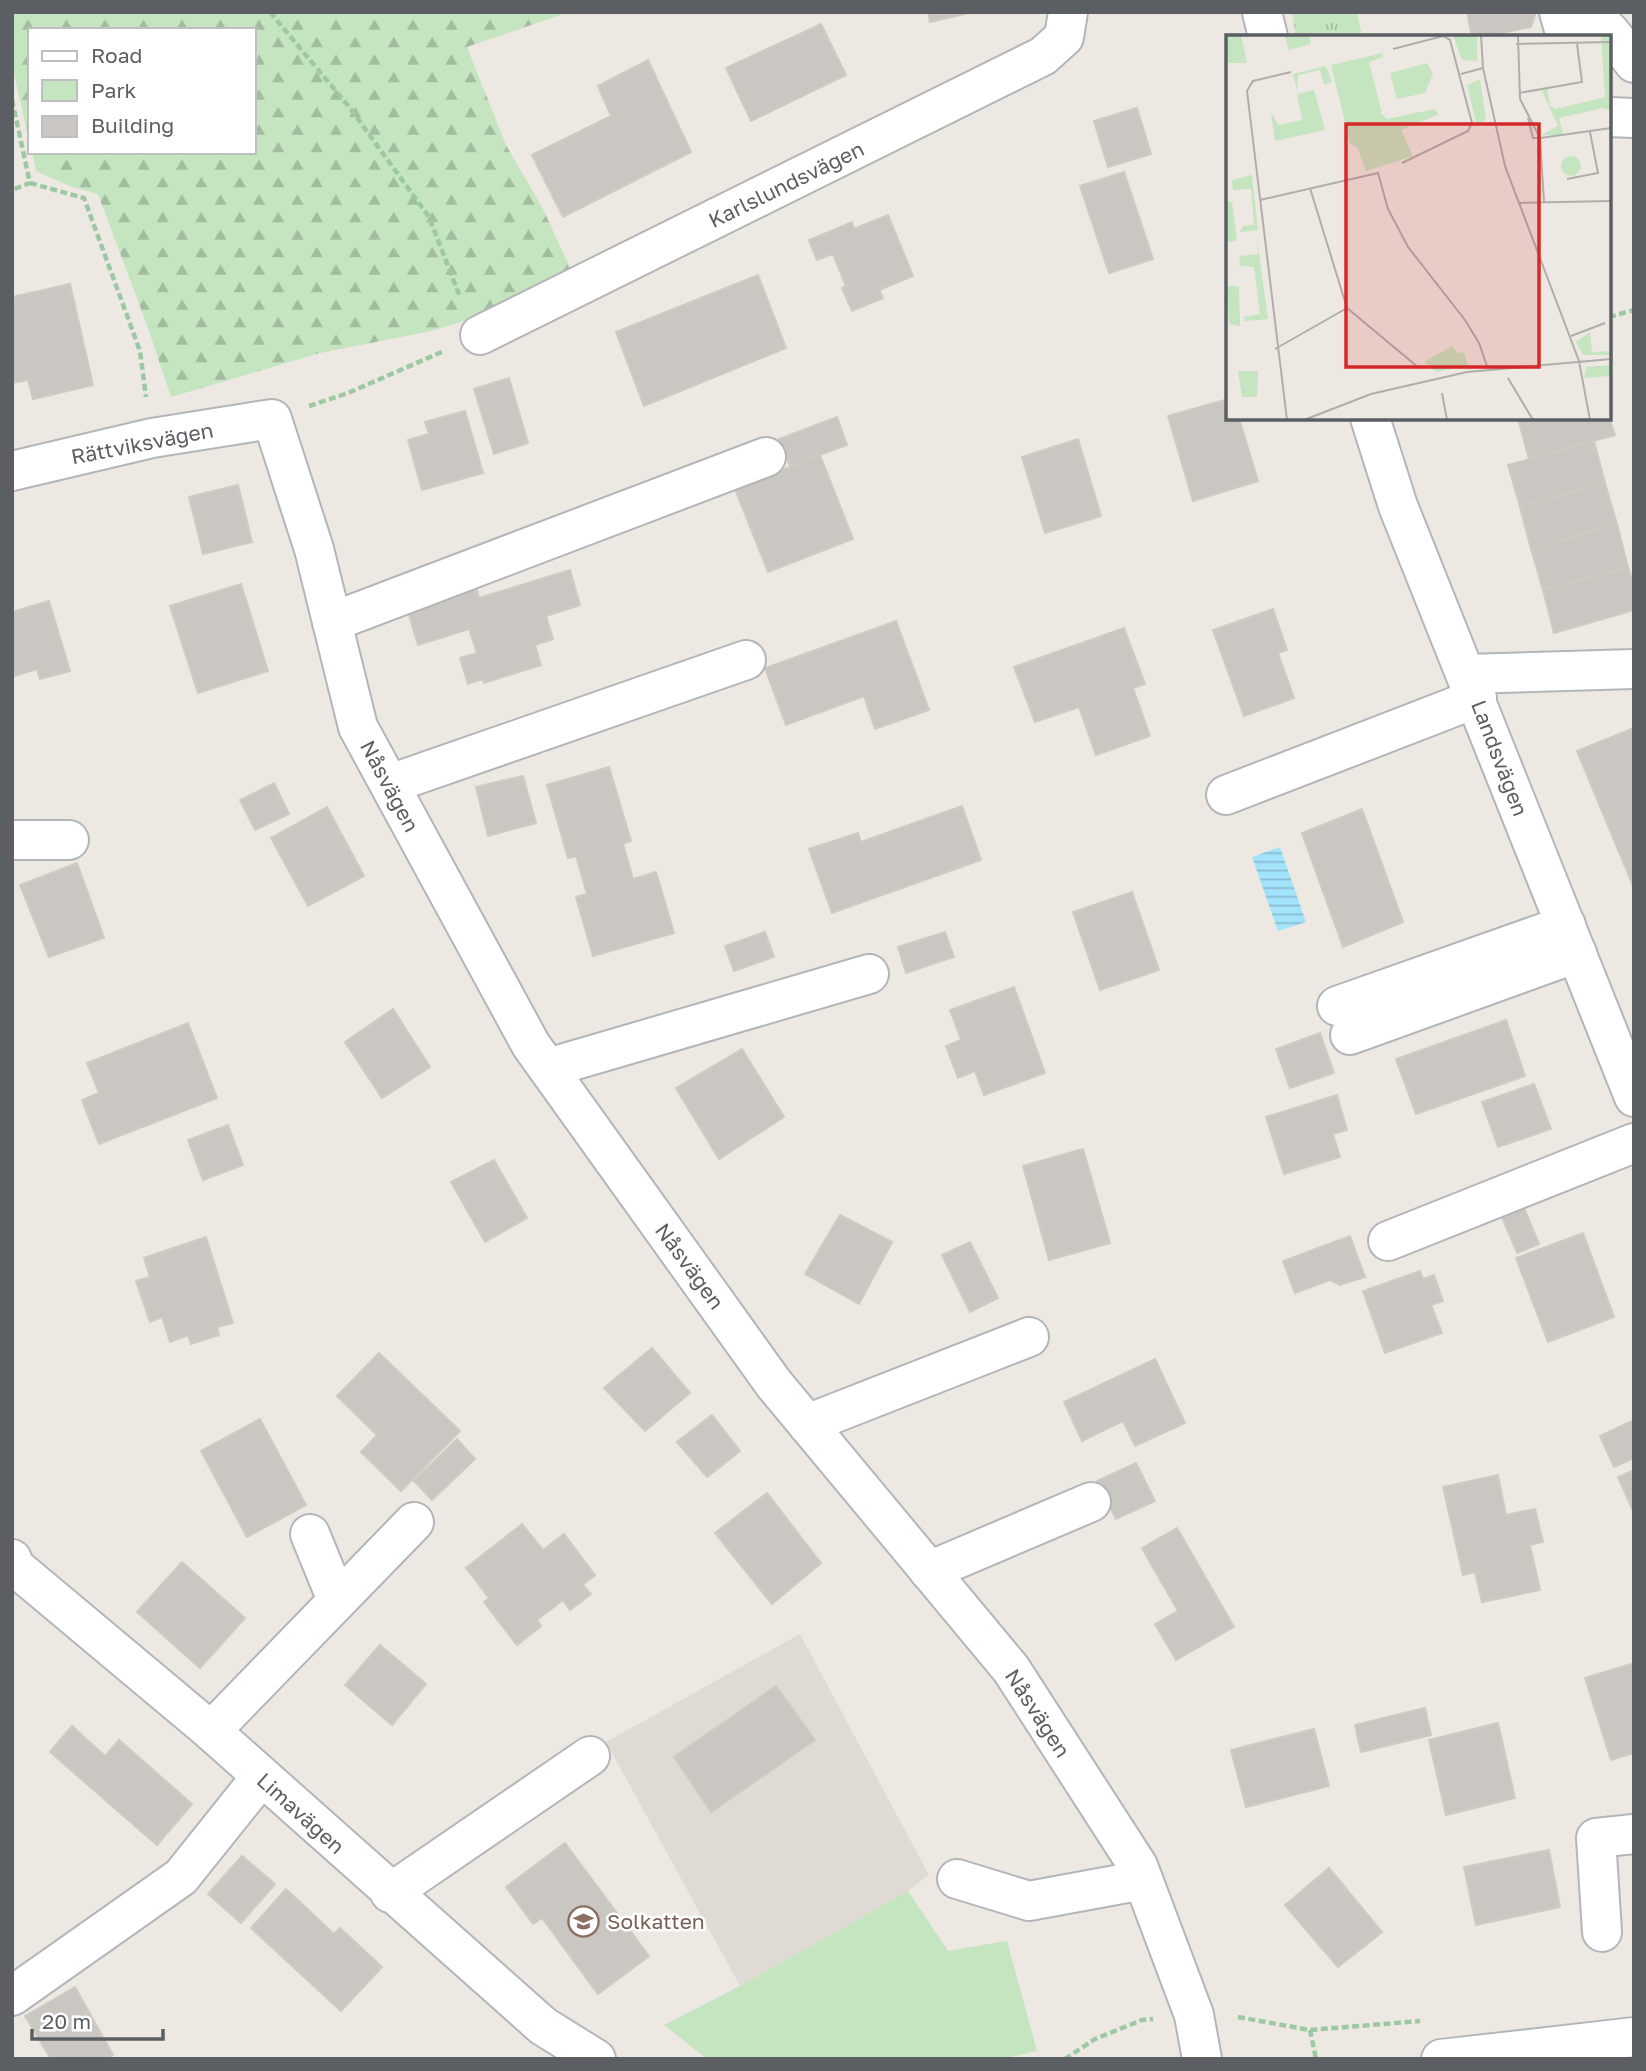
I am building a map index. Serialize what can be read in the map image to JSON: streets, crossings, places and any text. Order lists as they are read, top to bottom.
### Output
{
  "streets": {
    "street": [
      "Karlslundsvägen",
      "Rättviksvägen",
      "Landsvägen",
      "Nåsvägen",
      "Limavägen"
    ]
  },
  "crossings": [
    ["Rättviksvägen", "Nåsvägen"]
  ],
  "places": {
    "school or university": ["Solkatten"]
  },
  "legend": ["Road", "Park", "Building"],
  "scale_bar": "20 m"
}
